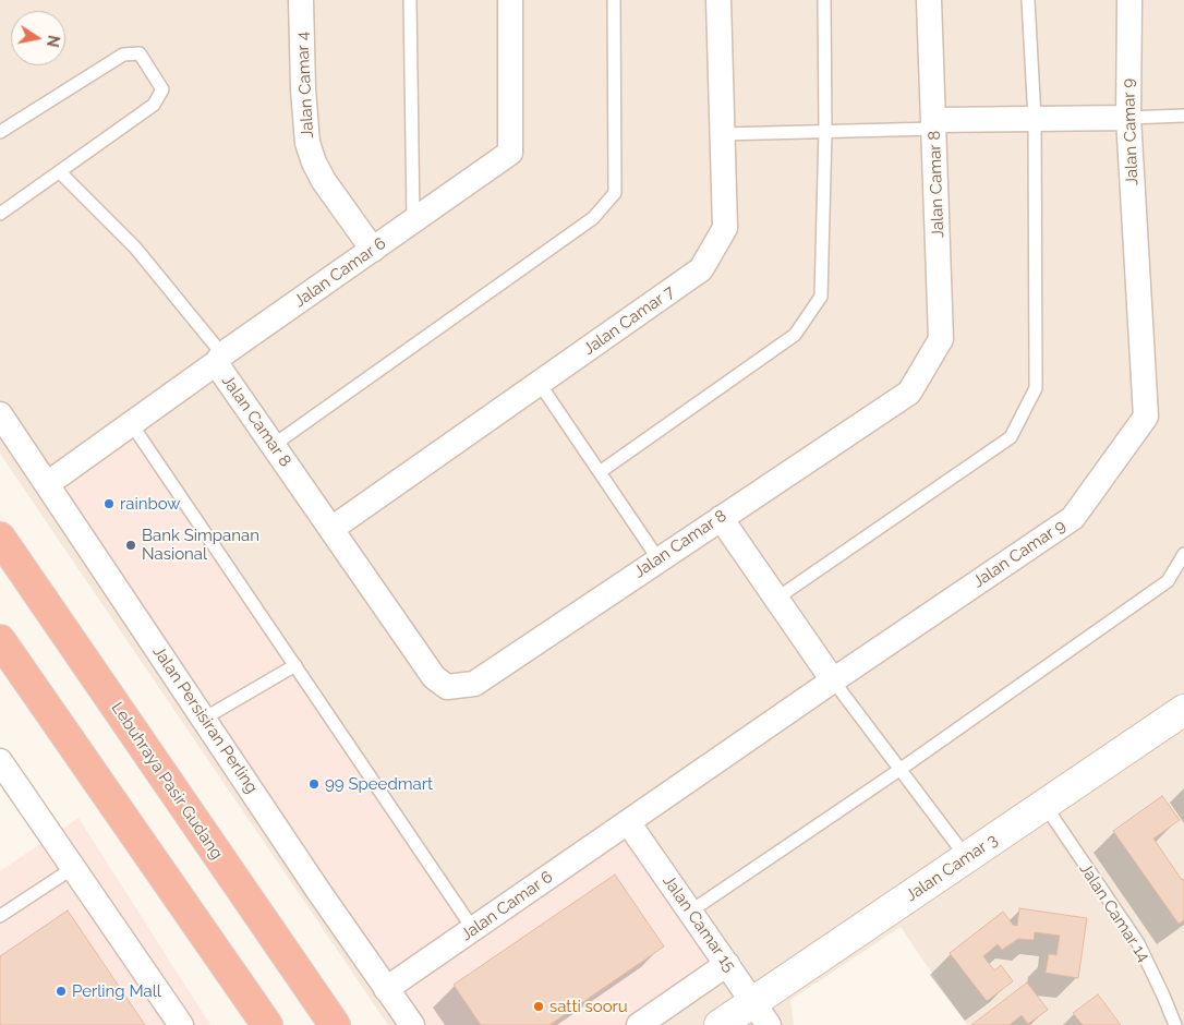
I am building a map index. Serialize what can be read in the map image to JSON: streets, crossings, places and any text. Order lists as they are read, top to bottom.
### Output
{
  "streets": {
    "highway": ["Lebuhraya Pasir Gudang"],
    "street": [
      "Jalan Camar 4",
      "Jalan Camar 9",
      "Jalan Camar 8",
      "Jalan Camar 6",
      "Jalan Camar 7",
      "Jalan Persisiran Perling",
      "Jalan Camar 3",
      "Jalan Camar 15"
    ],
    "lane": ["Jalan Camar 14"]
  },
  "crossings": [
    ["Jalan Camar 4", "Jalan Camar 6"],
    ["Jalan Camar 9", "Jalan Camar 6"],
    ["Jalan Camar 9", "Jalan Camar 15"],
    ["Jalan Camar 8", "Jalan Camar 6"],
    ["Jalan Camar 8", "Jalan Camar 7"],
    ["Jalan Camar 6", "Jalan Persisiran Perling"],
    ["Jalan Camar 6", "Jalan Camar 15"],
    ["Jalan Camar 3", "Jalan Camar 14"],
    ["Jalan Camar 3", "Jalan Camar 15"]
  ],
  "places": [
    "rainbow",
    "Bank Simpanan Nasional",
    "99 Speedmart",
    "Perling Mall",
    "satti sooru"
  ],
  "north": "right"
}
